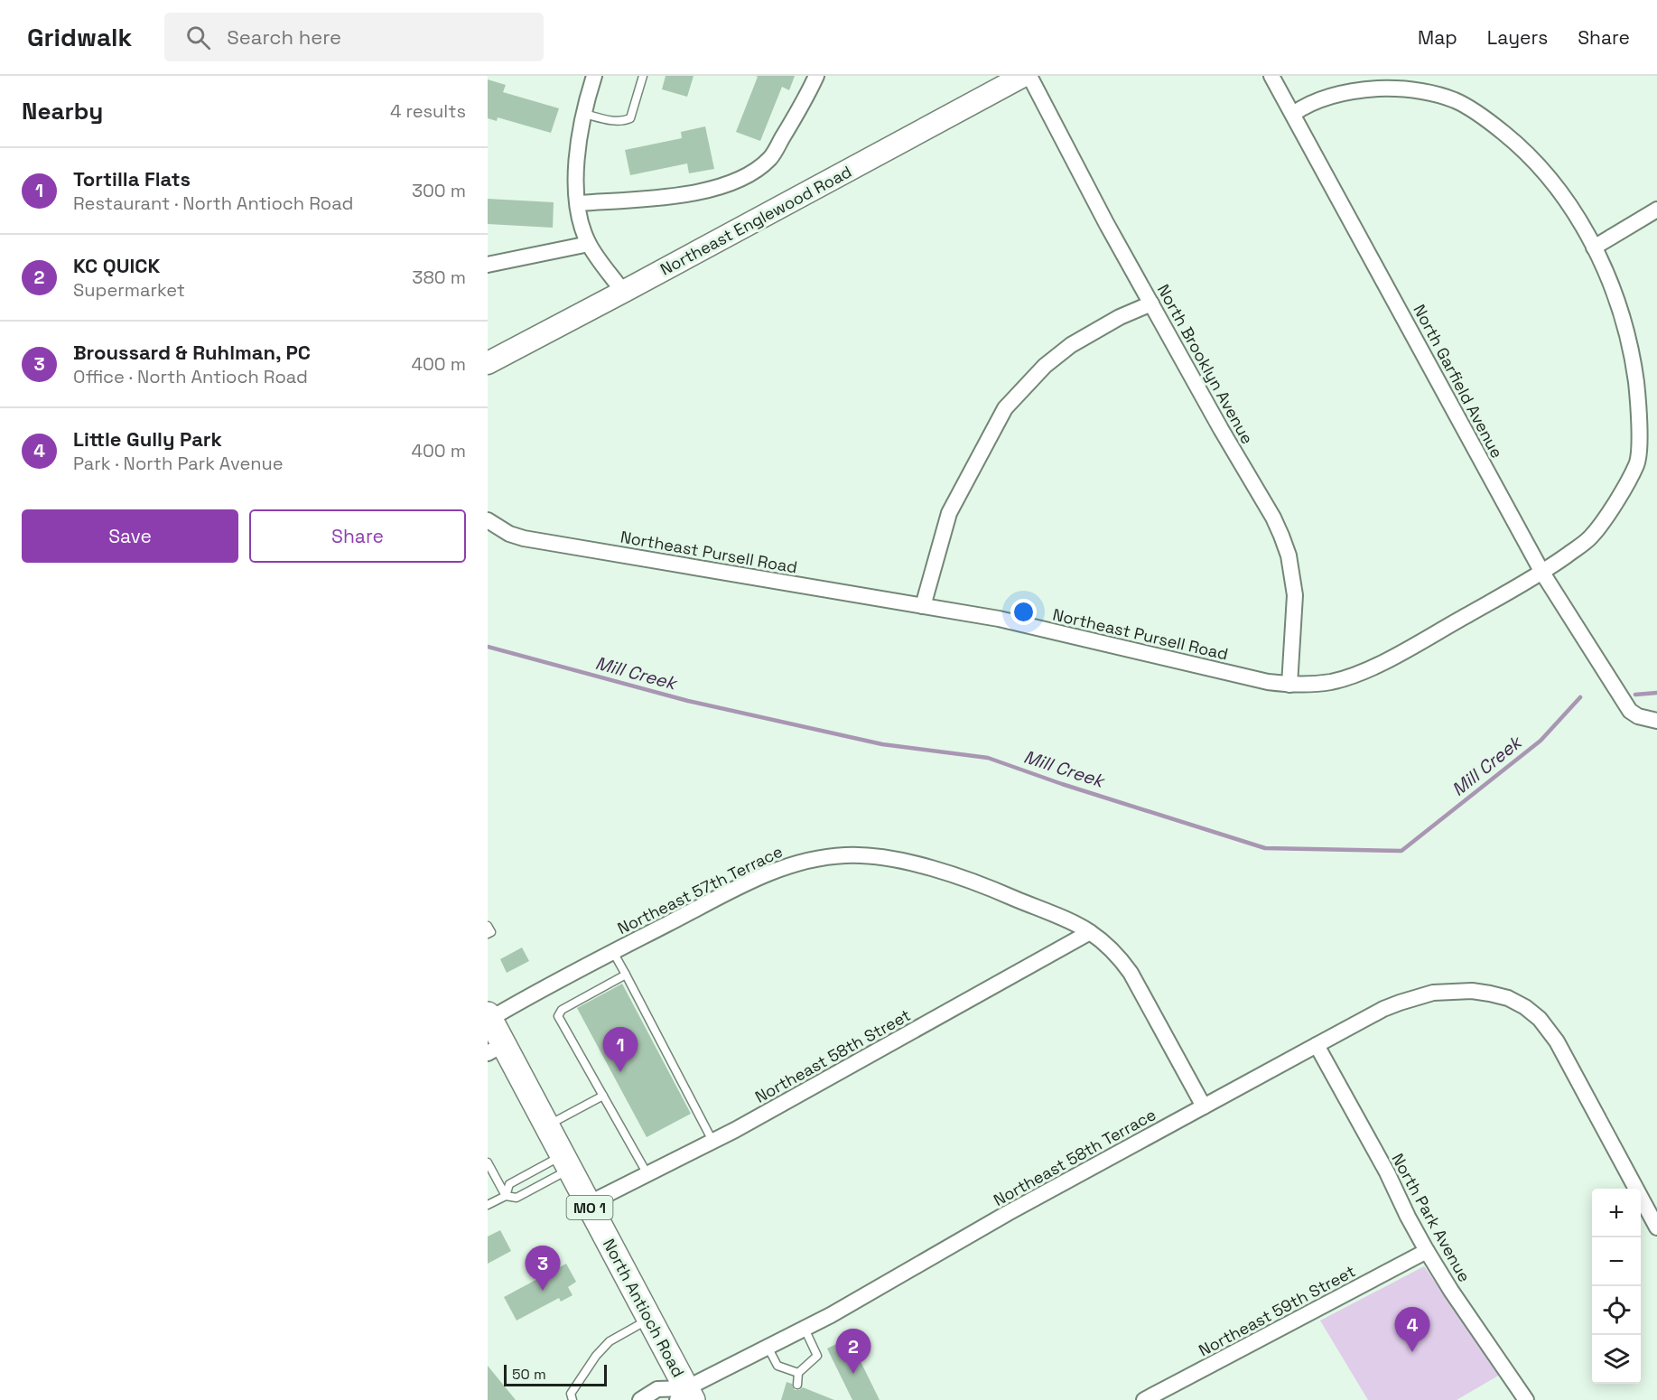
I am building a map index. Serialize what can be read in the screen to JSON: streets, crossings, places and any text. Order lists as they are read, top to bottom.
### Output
{
  "streets": {
    "main road": ["Northeast Englewood Road", "MO 1", "North Antioch Road"],
    "street": [
      "North Brooklyn Avenue",
      "North Garfield Avenue",
      "Northeast Pursell Road",
      "Northeast 57th Terrace",
      "Northeast 58th Street",
      "Northeast 58th Terrace",
      "North Park Avenue",
      "Northeast 59th Street"
    ]
  },
  "crossings": [
    ["North Brooklyn Avenue", "Northeast Pursell Road"],
    ["North Garfield Avenue", "Northeast Pursell Road"],
    ["Northeast 57th Terrace", "Northeast 58th Street"],
    ["Northeast 57th Terrace", "North Antioch Road"],
    ["Northeast 58th Street", "North Antioch Road"],
    ["Northeast 58th Terrace", "North Park Avenue"],
    ["Northeast 58th Terrace", "North Antioch Road"],
    ["North Park Avenue", "Northeast 59th Street"]
  ],
  "water": ["Mill Creek"],
  "scale_bar": "50 m",
  "page": {
    "header": "Gridwalk",
    "search": "Search here",
    "nav": ["Map", "Layers", "Share"],
    "heading": ["Nearby", "4 results"],
    "list": [
      {
        "mark": "1",
        "name": "Tortilla Flats",
        "note": "Restaurant · North Antioch Road",
        "value": "300 m"
      },
      {
        "mark": "2",
        "name": "KC QUICK",
        "note": "Supermarket",
        "value": "380 m"
      },
      {
        "mark": "3",
        "name": "Broussard & Ruhlman, PC",
        "note": "Office · North Antioch Road",
        "value": "400 m"
      },
      {
        "mark": "4",
        "name": "Little Gully Park",
        "note": "Park · North Park Avenue",
        "value": "400 m"
      }
    ],
    "buttons": ["Save", "Share"],
    "pins": [
      "1",
      "3",
      "4",
      "2"
    ],
    "map_buttons": ["+", "−"],
    "scale": "50 m"
  }
}
